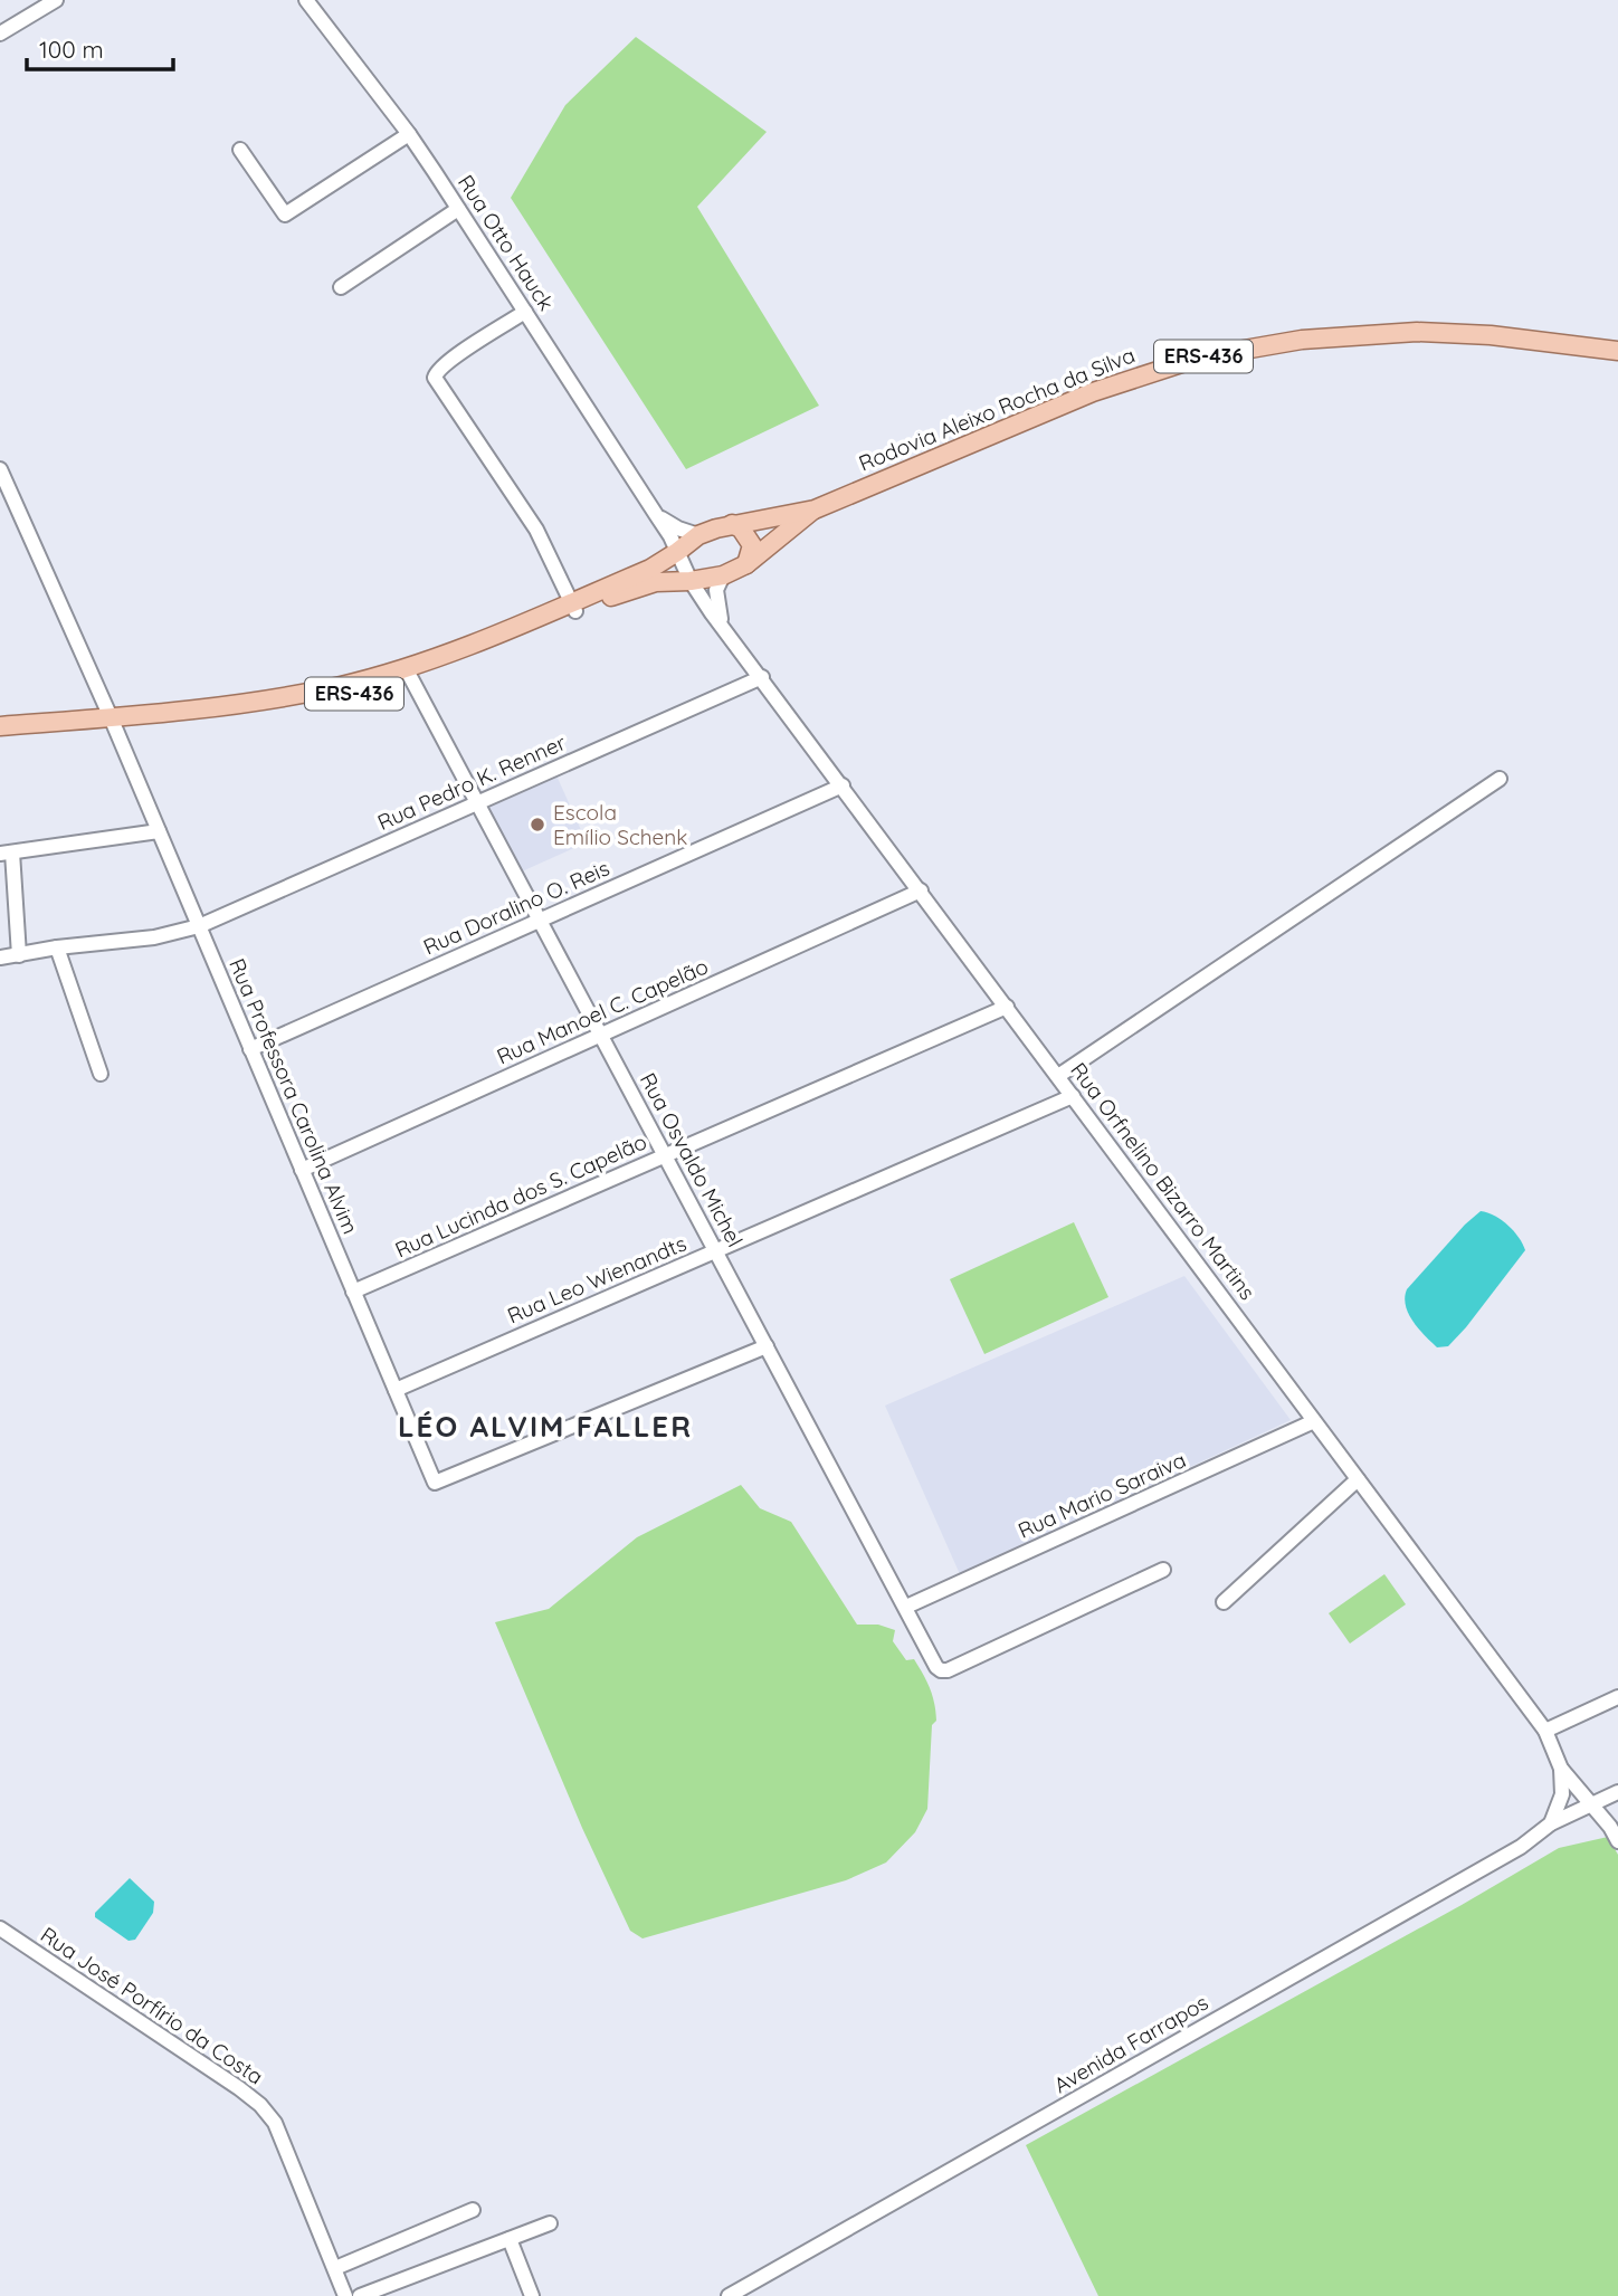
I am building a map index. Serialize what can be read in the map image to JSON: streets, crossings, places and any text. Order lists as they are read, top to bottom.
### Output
{
  "streets": {
    "main road": ["ERS-436", "Rodovia Aleixo Rocha da Silva"],
    "street": [
      "Rua Otto Hauck",
      "Rua Pedro K. Renner",
      "Rua Doralino O. Reis",
      "Rua Manoel C. Capelão",
      "Rua Professora Carolina Alvim",
      "Rua Osvaldo Michel",
      "Rua Orfnelino Bizarro Martins",
      "Rua Lucinda dos S. Capelão",
      "Rua Leo Wienandts",
      "Rua Mario Saraiva",
      "Rua José Porfírio da Costa",
      "Avenida Farrapos"
    ]
  },
  "crossings": [
    ["Rua Otto Hauck", "Rua Orfnelino Bizarro Martins"],
    ["Rodovia Aleixo Rocha da Silva", "Rua Professora Carolina Alvim"],
    ["Rodovia Aleixo Rocha da Silva", "Rua Osvaldo Michel"],
    ["Rodovia Aleixo Rocha da Silva", "Rua Orfnelino Bizarro Martins"],
    ["Rua Pedro K. Renner", "Rua Professora Carolina Alvim"],
    ["Rua Pedro K. Renner", "Rua Osvaldo Michel"],
    ["Rua Pedro K. Renner", "Rua Orfnelino Bizarro Martins"],
    ["Rua Doralino O. Reis", "Rua Professora Carolina Alvim"],
    ["Rua Doralino O. Reis", "Rua Osvaldo Michel"],
    ["Rua Doralino O. Reis", "Rua Orfnelino Bizarro Martins"],
    ["Rua Manoel C. Capelão", "Rua Professora Carolina Alvim"],
    ["Rua Manoel C. Capelão", "Rua Osvaldo Michel"],
    ["Rua Manoel C. Capelão", "Rua Orfnelino Bizarro Martins"],
    ["Rua Professora Carolina Alvim", "Rua Osvaldo Michel"],
    ["Rua Professora Carolina Alvim", "Rua Lucinda dos S. Capelão"],
    ["Rua Professora Carolina Alvim", "Rua Leo Wienandts"],
    ["Rua Osvaldo Michel", "Rua Lucinda dos S. Capelão"],
    ["Rua Osvaldo Michel", "Rua Leo Wienandts"],
    ["Rua Osvaldo Michel", "Rua Mario Saraiva"],
    ["Rua Orfnelino Bizarro Martins", "Rua Lucinda dos S. Capelão"],
    ["Rua Orfnelino Bizarro Martins", "Rua Leo Wienandts"],
    ["Rua Orfnelino Bizarro Martins", "Rua Mario Saraiva"]
  ],
  "districts": ["LÉO ALVIM FALLER"],
  "places": ["Escola Emílio Schenk"],
  "scale_bar": "100 m"
}
